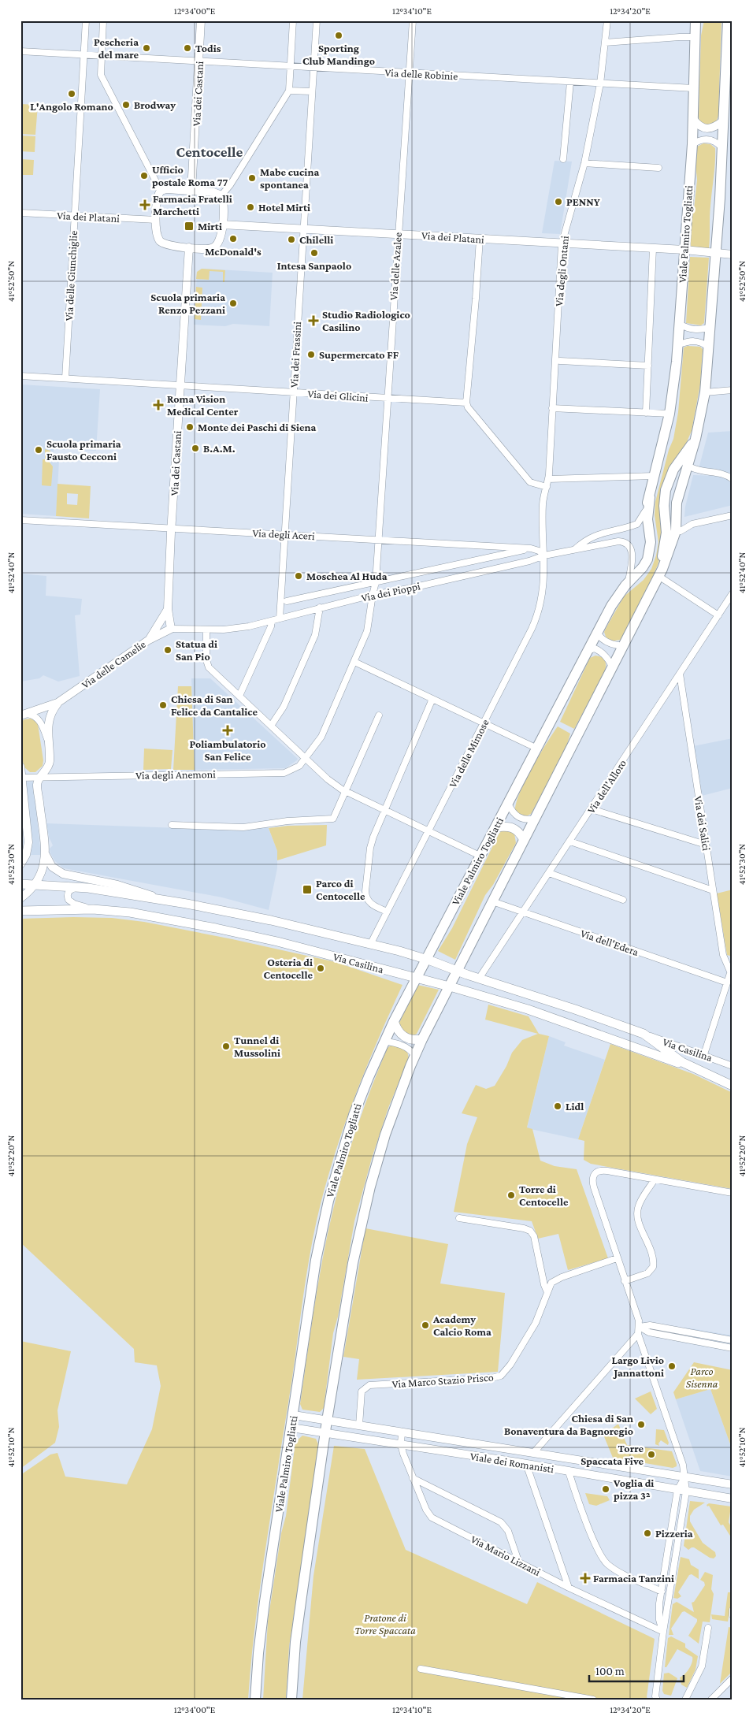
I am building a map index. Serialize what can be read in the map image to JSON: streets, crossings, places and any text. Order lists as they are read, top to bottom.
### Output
{
  "streets": {
    "main road": ["Viale Palmiro Togliatti", "Via Casilina"],
    "street": [
      "Via delle Robinie",
      "Via dei Castani",
      "Via dei Platani",
      "Via delle Azalee",
      "Via degli Ontani",
      "Via delle Giunchiglie",
      "Via dei Frassini",
      "Via dei Glicini",
      "Via degli Aceri",
      "Via dei Pioppi",
      "Via delle Camelie",
      "Via delle Mimose",
      "Via degli Anemoni",
      "Via dell'Alloro",
      "Via dei Salici",
      "Via dell'Edera",
      "Via Marco Stazio Prisco",
      "Viale dei Romanisti",
      "Via Mario Lizzani"
    ]
  },
  "crossings": [
    ["Via delle Robinie", "Via dei Castani"],
    ["Via delle Robinie", "Viale Palmiro Togliatti"],
    ["Via delle Robinie", "Via delle Azalee"],
    ["Via delle Robinie", "Via degli Ontani"],
    ["Via delle Robinie", "Via delle Giunchiglie"],
    ["Via delle Robinie", "Via dei Frassini"],
    ["Via dei Castani", "Via dei Platani"],
    ["Via dei Castani", "Via dei Glicini"],
    ["Via dei Castani", "Via degli Aceri"],
    ["Via dei Castani", "Via dei Pioppi"],
    ["Via dei Castani", "Via delle Camelie"],
    ["Via dei Platani", "Viale Palmiro Togliatti"],
    ["Via dei Platani", "Via delle Azalee"],
    ["Via dei Platani", "Via degli Ontani"],
    ["Via dei Platani", "Via delle Giunchiglie"],
    ["Via dei Platani", "Via dei Frassini"],
    ["Viale Palmiro Togliatti", "Via dei Pioppi"],
    ["Viale Palmiro Togliatti", "Via Casilina"],
    ["Viale Palmiro Togliatti", "Viale dei Romanisti"],
    ["Via delle Azalee", "Via dei Glicini"],
    ["Via delle Azalee", "Via degli Aceri"],
    ["Via delle Azalee", "Via dei Pioppi"],
    ["Via delle Azalee", "Via degli Anemoni"],
    ["Via degli Ontani", "Via delle Mimose"],
    ["Via delle Giunchiglie", "Via dei Glicini"],
    ["Via dei Frassini", "Via dei Glicini"],
    ["Via dei Frassini", "Via degli Aceri"],
    ["Via dei Frassini", "Via dei Pioppi"],
    ["Via degli Aceri", "Via dei Pioppi"],
    ["Via degli Aceri", "Via delle Mimose"],
    ["Via dei Pioppi", "Via delle Camelie"],
    ["Via dei Pioppi", "Via delle Mimose"],
    ["Via delle Camelie", "Via degli Anemoni"],
    ["Via delle Mimose", "Via Casilina"],
    ["Via dell'Alloro", "Via dei Salici"],
    ["Via dell'Alloro", "Via dell'Edera"],
    ["Via dell'Alloro", "Via Casilina"],
    ["Via Marco Stazio Prisco", "Viale dei Romanisti"],
    ["Viale dei Romanisti", "Via Mario Lizzani"]
  ],
  "districts": ["Centocelle"],
  "parks": ["Parco Sisenna", "Pratone di Torre Spaccata"],
  "places": {
    "other": [
      "Sporting Club Mandingo",
      "Pescheria del mare",
      "Todis",
      "L'Angolo Romano",
      "Brodway",
      "Ufficio postale Roma 77",
      "Mabe cucina spontanea",
      "PENNY",
      "Hotel Mirti",
      "McDonald's",
      "Chilelli",
      "Intesa Sanpaolo",
      "Scuola primaria Renzo Pezzani",
      "Supermercato FF",
      "Monte dei Paschi di Siena",
      "B.A.M.",
      "Scuola primaria Fausto Cecconi",
      "Moschea Al Huda",
      "Statua di San Pio",
      "Chiesa di San Felice da Cantalice",
      "Osteria di Centocelle",
      "Tunnel di Mussolini",
      "Lidl",
      "Torre di Centocelle",
      "Academy Calcio Roma",
      "Largo Livio Jannattoni",
      "Chiesa di San Bonaventura da Bagnoregio",
      "Torre Spaccata Five",
      "Voglia di pizza 3²",
      "Pizzeria"
    ],
    "health": [
      "Farmacia Fratelli Marchetti",
      "Studio Radiologico Casilino",
      "Roma Vision Medical Center",
      "Poliambulatorio San Felice",
      "Farmacia Tanzini"
    ],
    "transit": ["Mirti", "Parco di Centocelle"]
  },
  "scale_bar": "100 m",
  "coordinates": [
    "12°34'00\"E",
    "12°34'10\"E",
    "12°34'20\"E",
    "41°52'50\"N",
    "41°52'40\"N",
    "41°52'30\"N",
    "41°52'20\"N",
    "41°52'10\"N"
  ]
}
